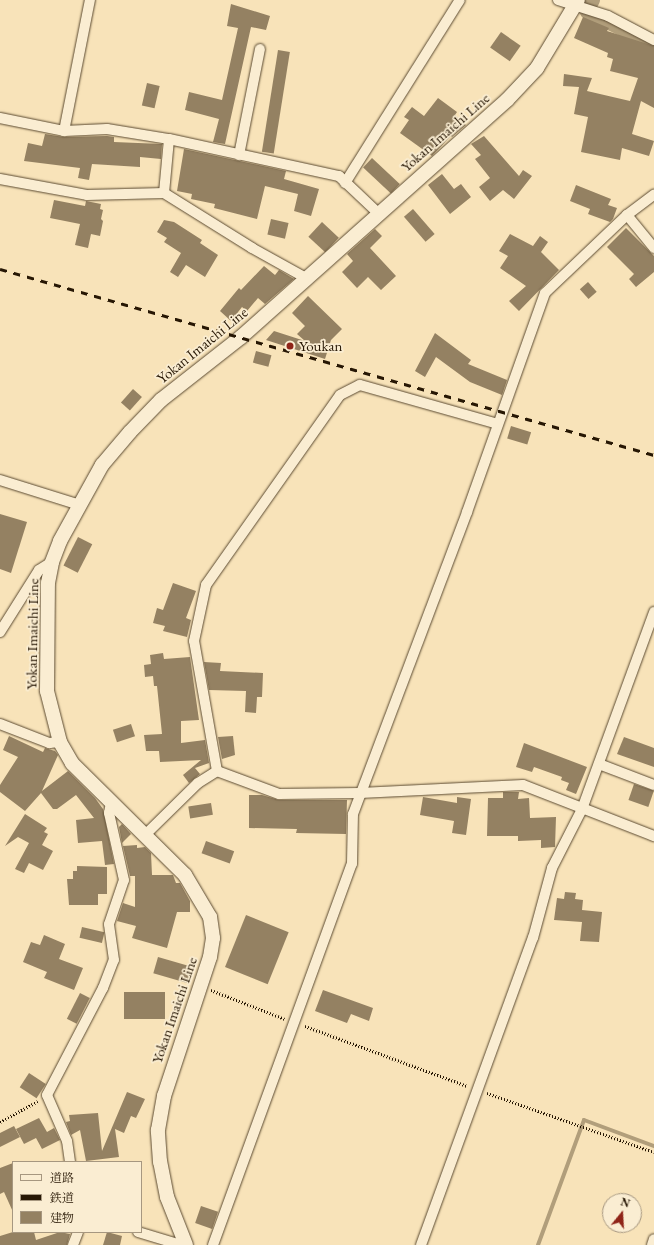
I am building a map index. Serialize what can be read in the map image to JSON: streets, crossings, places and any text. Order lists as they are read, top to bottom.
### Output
{
  "streets": {
    "main road": ["Yokan Imaichi Line"]
  },
  "places": ["Youkan"],
  "legend": ["道路", "鉄道", "建物"],
  "north": "top"
}
